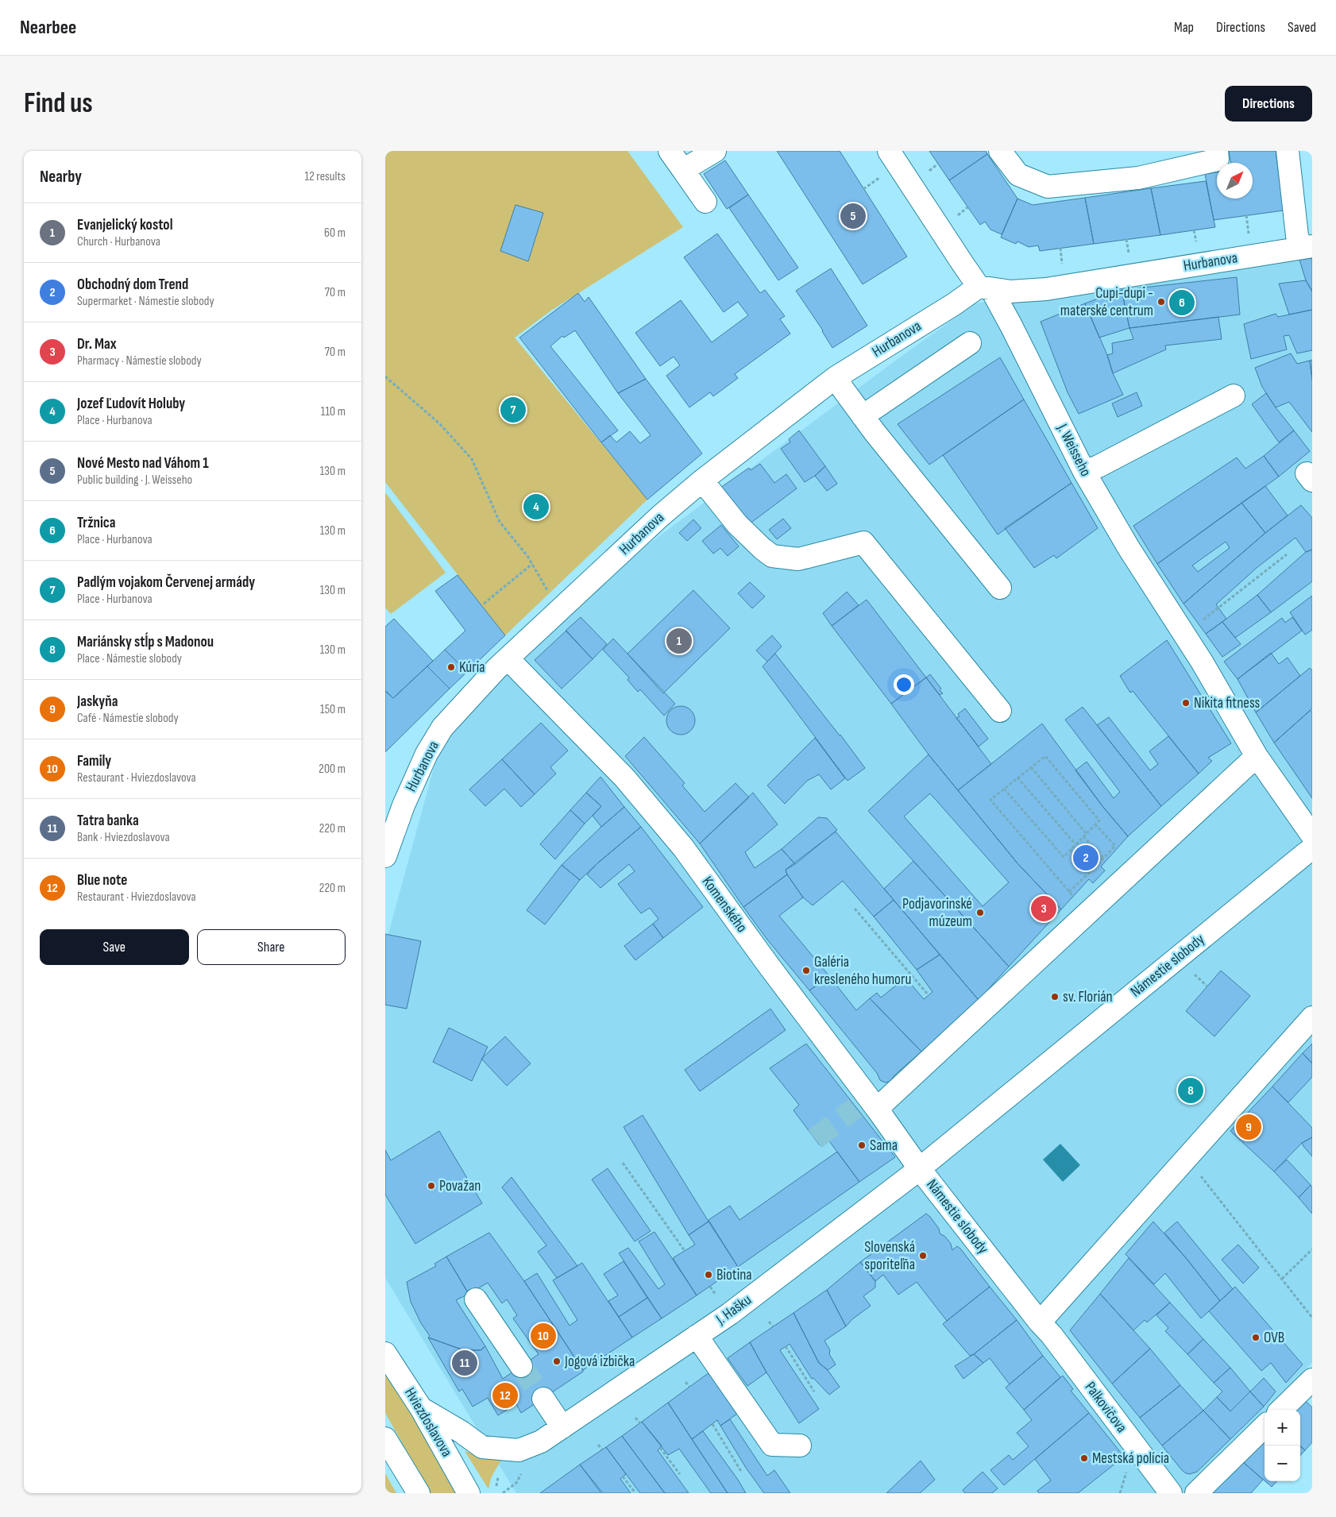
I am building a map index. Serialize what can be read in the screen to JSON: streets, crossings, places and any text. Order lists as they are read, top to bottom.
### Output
{
  "streets": {
    "street": [
      "Hurbanova",
      "J. Weisseho",
      "Komenského",
      "Námestie slobody",
      "J. Hašku",
      "Palkovičova",
      "Hviezdoslavova"
    ]
  },
  "crossings": [
    ["Hurbanova", "J. Weisseho"],
    ["Hurbanova", "Komenského"],
    ["Komenského", "Námestie slobody"],
    ["Komenského", "J. Hašku"],
    ["Námestie slobody", "J. Hašku"],
    ["Námestie slobody", "Palkovičova"],
    ["J. Hašku", "Hviezdoslavova"]
  ],
  "places": [
    "Cupi-dupi - materské centrum",
    "Kúria",
    "Nikita fitness",
    "Podjavorinské múzeum",
    "Galéria kresleného humoru",
    "sv. Florián",
    "Sama",
    "Považan",
    "Slovenská sporiteľňa",
    "Biotina",
    "OVB",
    "Jogová izbička",
    "Mestská polícia"
  ],
  "north": "top right",
  "page": {
    "header": "Nearbee",
    "nav": ["Map", "Directions", "Saved"],
    "buttons": [
      "Directions",
      ["Save", "Share"]
    ],
    "title": "Find us",
    "heading": ["Nearby", "12 results"],
    "pins": [
      "5",
      "6",
      "7",
      "4",
      "1",
      "2",
      "3",
      "8",
      "9",
      "10",
      "11",
      "12"
    ],
    "list": [
      {
        "mark": "1",
        "name": "Evanjelický kostol",
        "note": "Church · Hurbanova",
        "value": "60 m"
      },
      {
        "mark": "2",
        "name": "Obchodný dom Trend",
        "note": "Supermarket · Námestie slobody",
        "value": "70 m"
      },
      {
        "mark": "3",
        "name": "Dr. Max",
        "note": "Pharmacy · Námestie slobody",
        "value": "70 m"
      },
      {
        "mark": "4",
        "name": "Jozef Ľudovít Holuby",
        "note": "Place · Hurbanova",
        "value": "110 m"
      },
      {
        "mark": "5",
        "name": "Nové Mesto nad Váhom 1",
        "note": "Public building · J. Weisseho",
        "value": "130 m"
      },
      {
        "mark": "6",
        "name": "Tržnica",
        "note": "Place · Hurbanova",
        "value": "130 m"
      },
      {
        "mark": "7",
        "name": "Padlým vojakom Červenej armády",
        "note": "Place · Hurbanova",
        "value": "130 m"
      },
      {
        "mark": "8",
        "name": "Mariánsky stĺp s Madonou",
        "note": "Place · Námestie slobody",
        "value": "130 m"
      },
      {
        "mark": "9",
        "name": "Jaskyňa",
        "note": "Café · Námestie slobody",
        "value": "150 m"
      },
      {
        "mark": "10",
        "name": "Family",
        "note": "Restaurant · Hviezdoslavova",
        "value": "200 m"
      },
      {
        "mark": "11",
        "name": "Tatra banka",
        "note": "Bank · Hviezdoslavova",
        "value": "220 m"
      },
      {
        "mark": "12",
        "name": "Blue note",
        "note": "Restaurant · Hviezdoslavova",
        "value": "220 m"
      }
    ],
    "map_buttons": ["+", "−"]
  }
}
